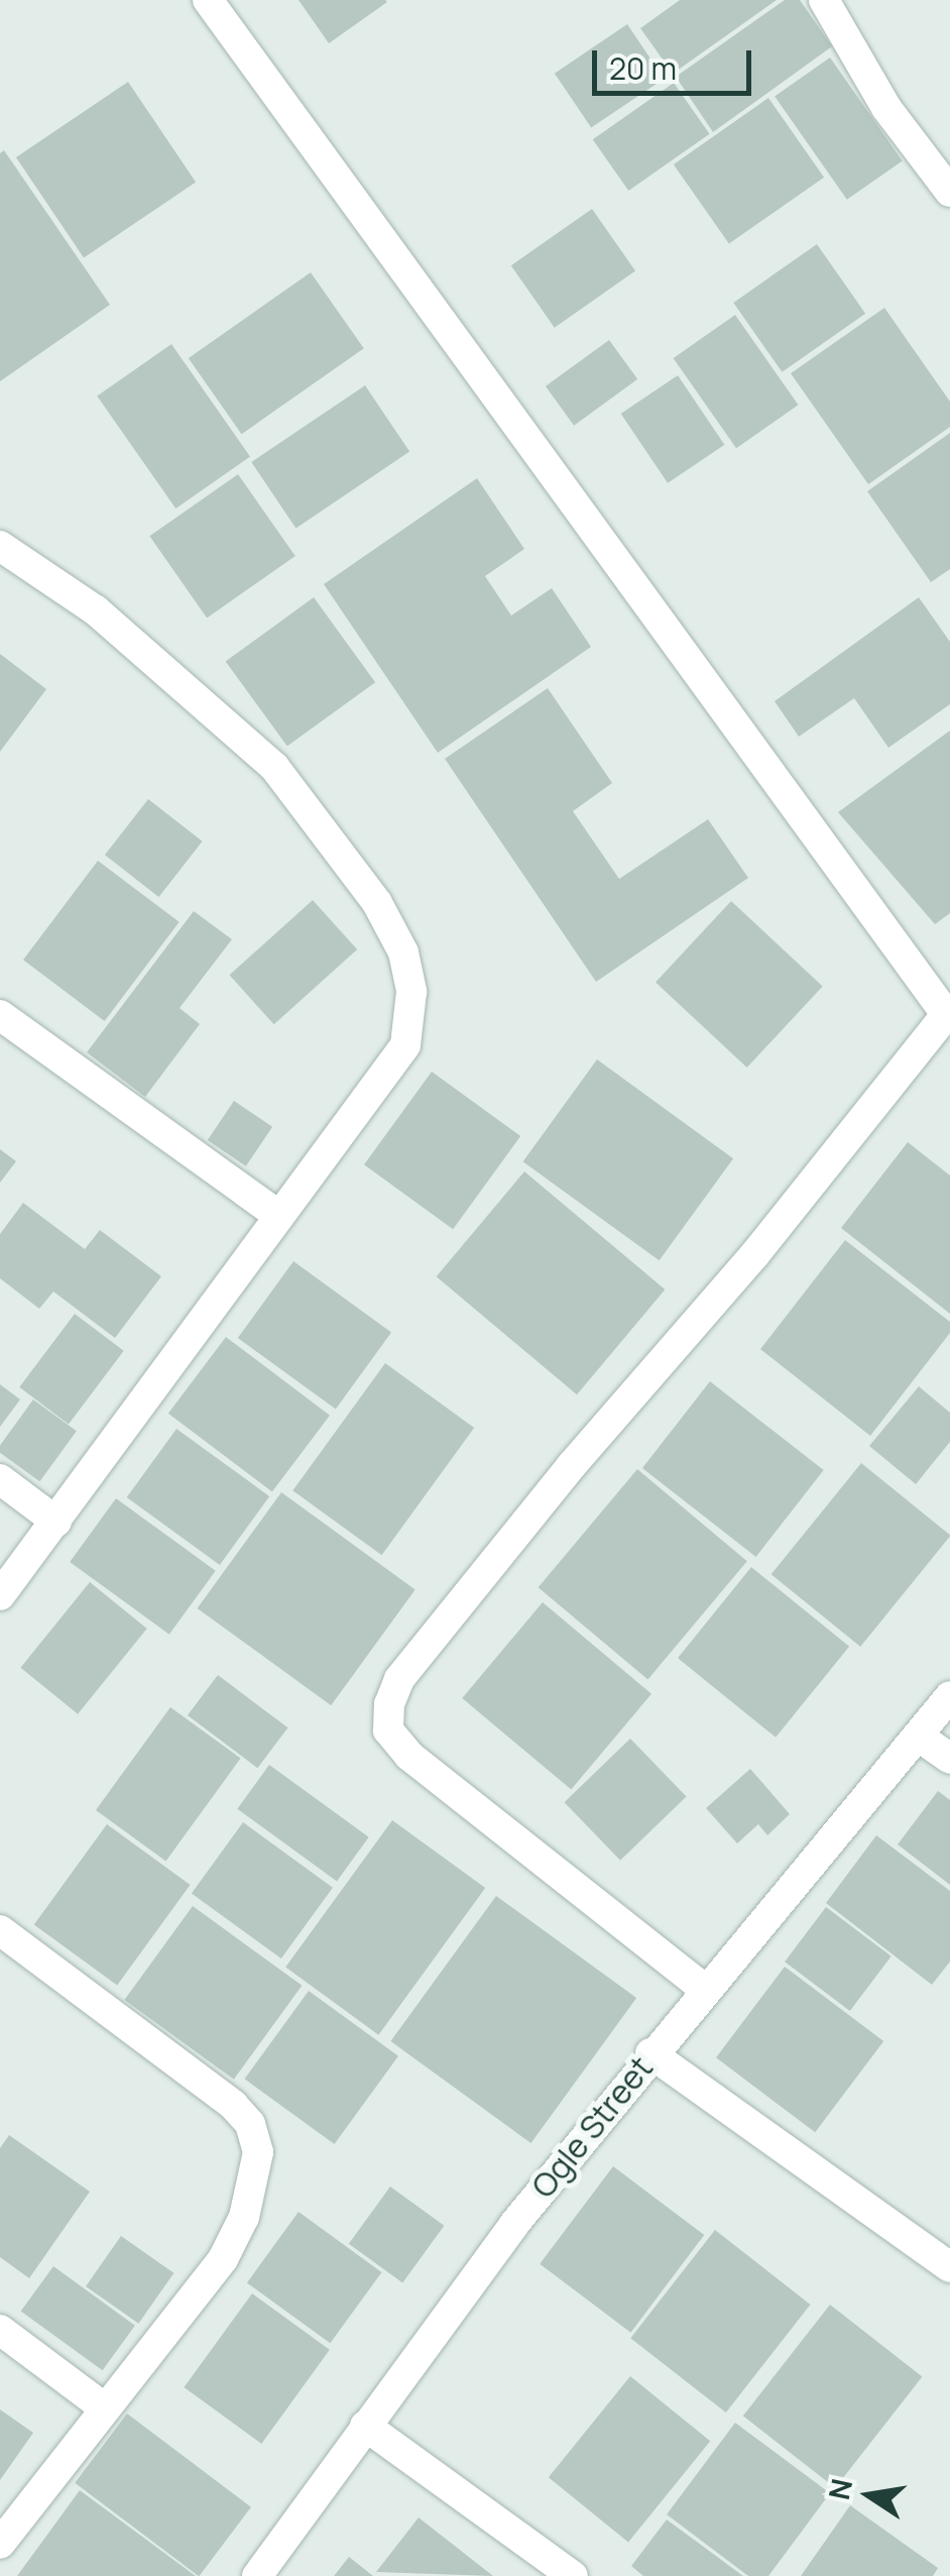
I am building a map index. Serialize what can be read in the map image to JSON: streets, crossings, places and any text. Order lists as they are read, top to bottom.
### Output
{
  "streets": {
    "street": ["Ogle Street"]
  },
  "scale_bar": "20 m",
  "north": "left"
}
